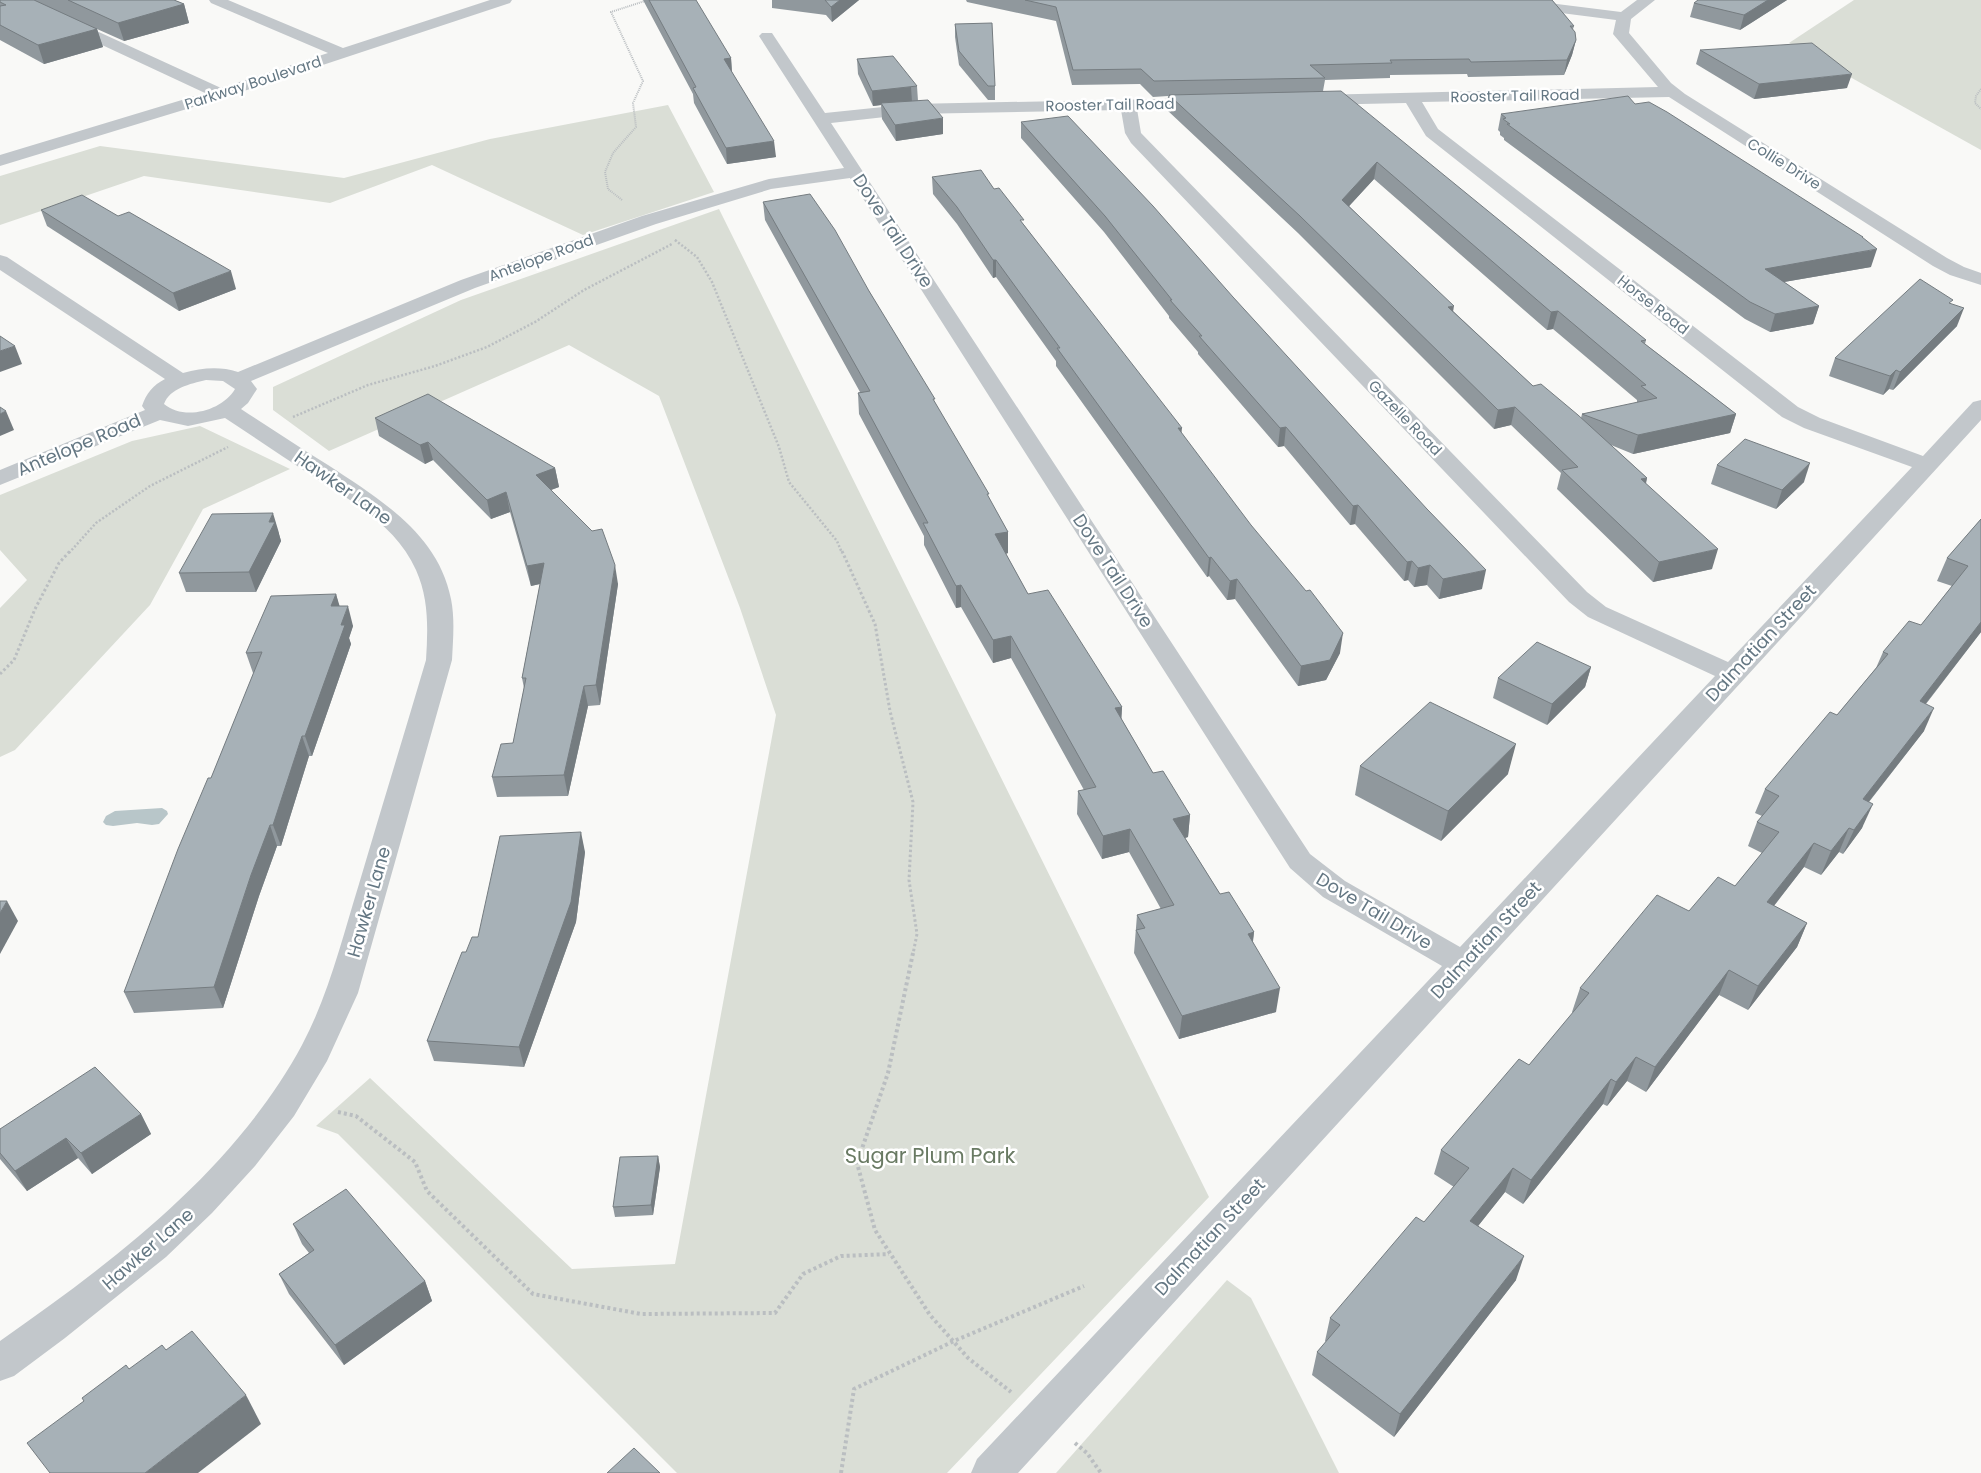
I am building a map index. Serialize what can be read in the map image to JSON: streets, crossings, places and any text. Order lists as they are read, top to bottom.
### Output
{
  "streets": {
    "street": [
      "Parkway Boulevard",
      "Rooster Tail Road",
      "Collie Drive",
      "Dove Tail Drive",
      "Antelope Road",
      "Horse Road",
      "Gazelle Road",
      "Hawker Lane",
      "Dalmatian Street"
    ]
  },
  "crossings": [
    ["Rooster Tail Road", "Collie Drive"],
    ["Rooster Tail Road", "Dove Tail Drive"],
    ["Rooster Tail Road", "Horse Road"],
    ["Rooster Tail Road", "Gazelle Road"],
    ["Dove Tail Drive", "Antelope Road"],
    ["Dove Tail Drive", "Dalmatian Street"],
    ["Horse Road", "Dalmatian Street"],
    ["Gazelle Road", "Dalmatian Street"]
  ],
  "parks": ["Sugar Plum Park"]
}
